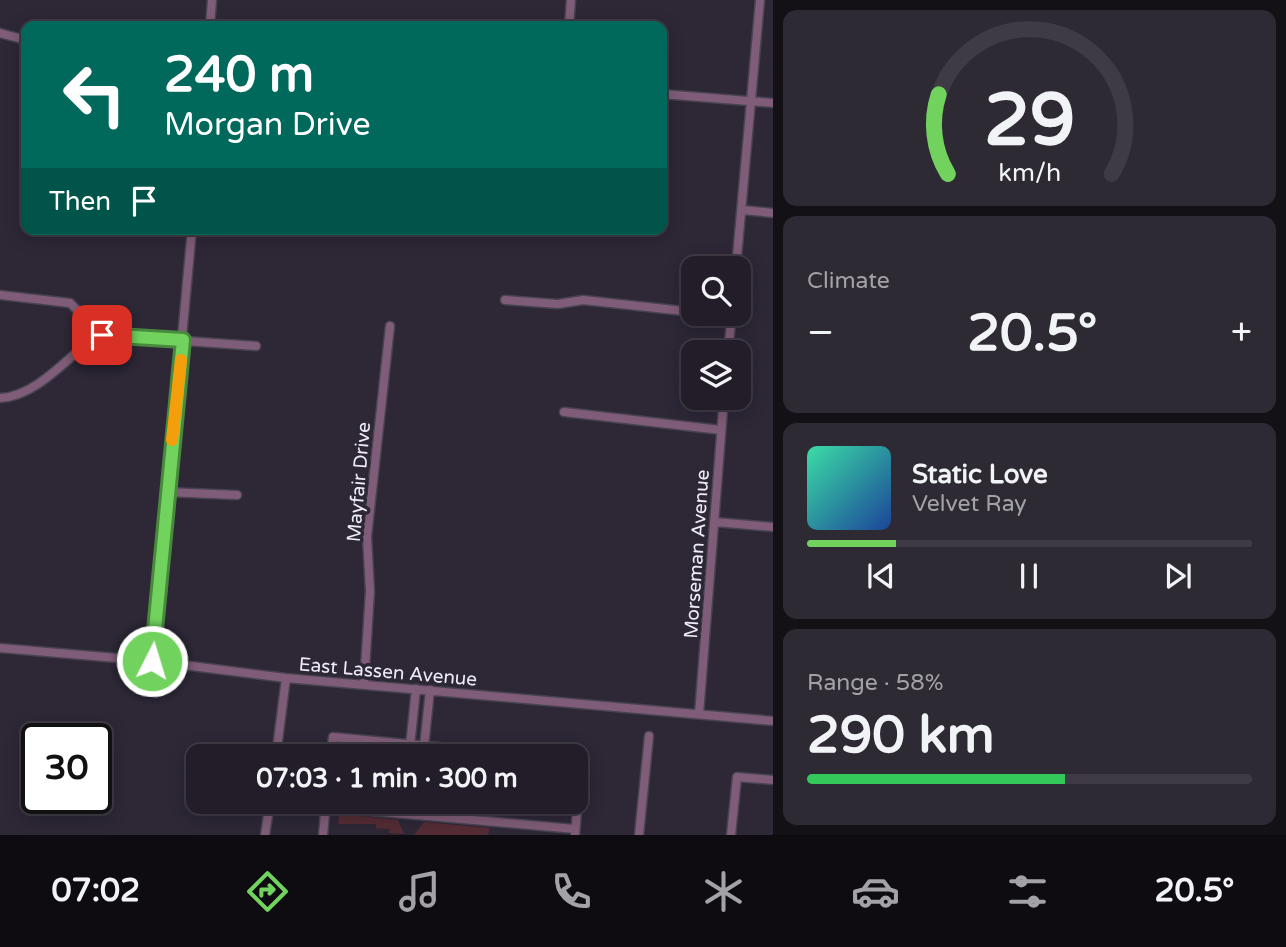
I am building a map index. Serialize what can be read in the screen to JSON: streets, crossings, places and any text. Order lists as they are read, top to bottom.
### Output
{
  "streets": {
    "street": ["Mayfair Drive", "Morseman Avenue", "East Lassen Avenue"]
  },
  "crossings": [
    ["Mayfair Drive", "East Lassen Avenue"],
    ["Morseman Avenue", "East Lassen Avenue"]
  ],
  "page": {
    "turn": ["240 m", "Morgan Drive"],
    "then": "Then",
    "tile": [
      "Climate",
      ["Range · 58%", "290 km"]
    ],
    "heat": ["−", "20.5°", "+"],
    "song": ["Static Love", "Velvet Ray"],
    "limit": "30",
    "trip": "07:03 · 1 min · 300 m",
    "tabs": ["07:02", "20.5°"],
    "gauge": ["29", "km/h"]
  }
}
